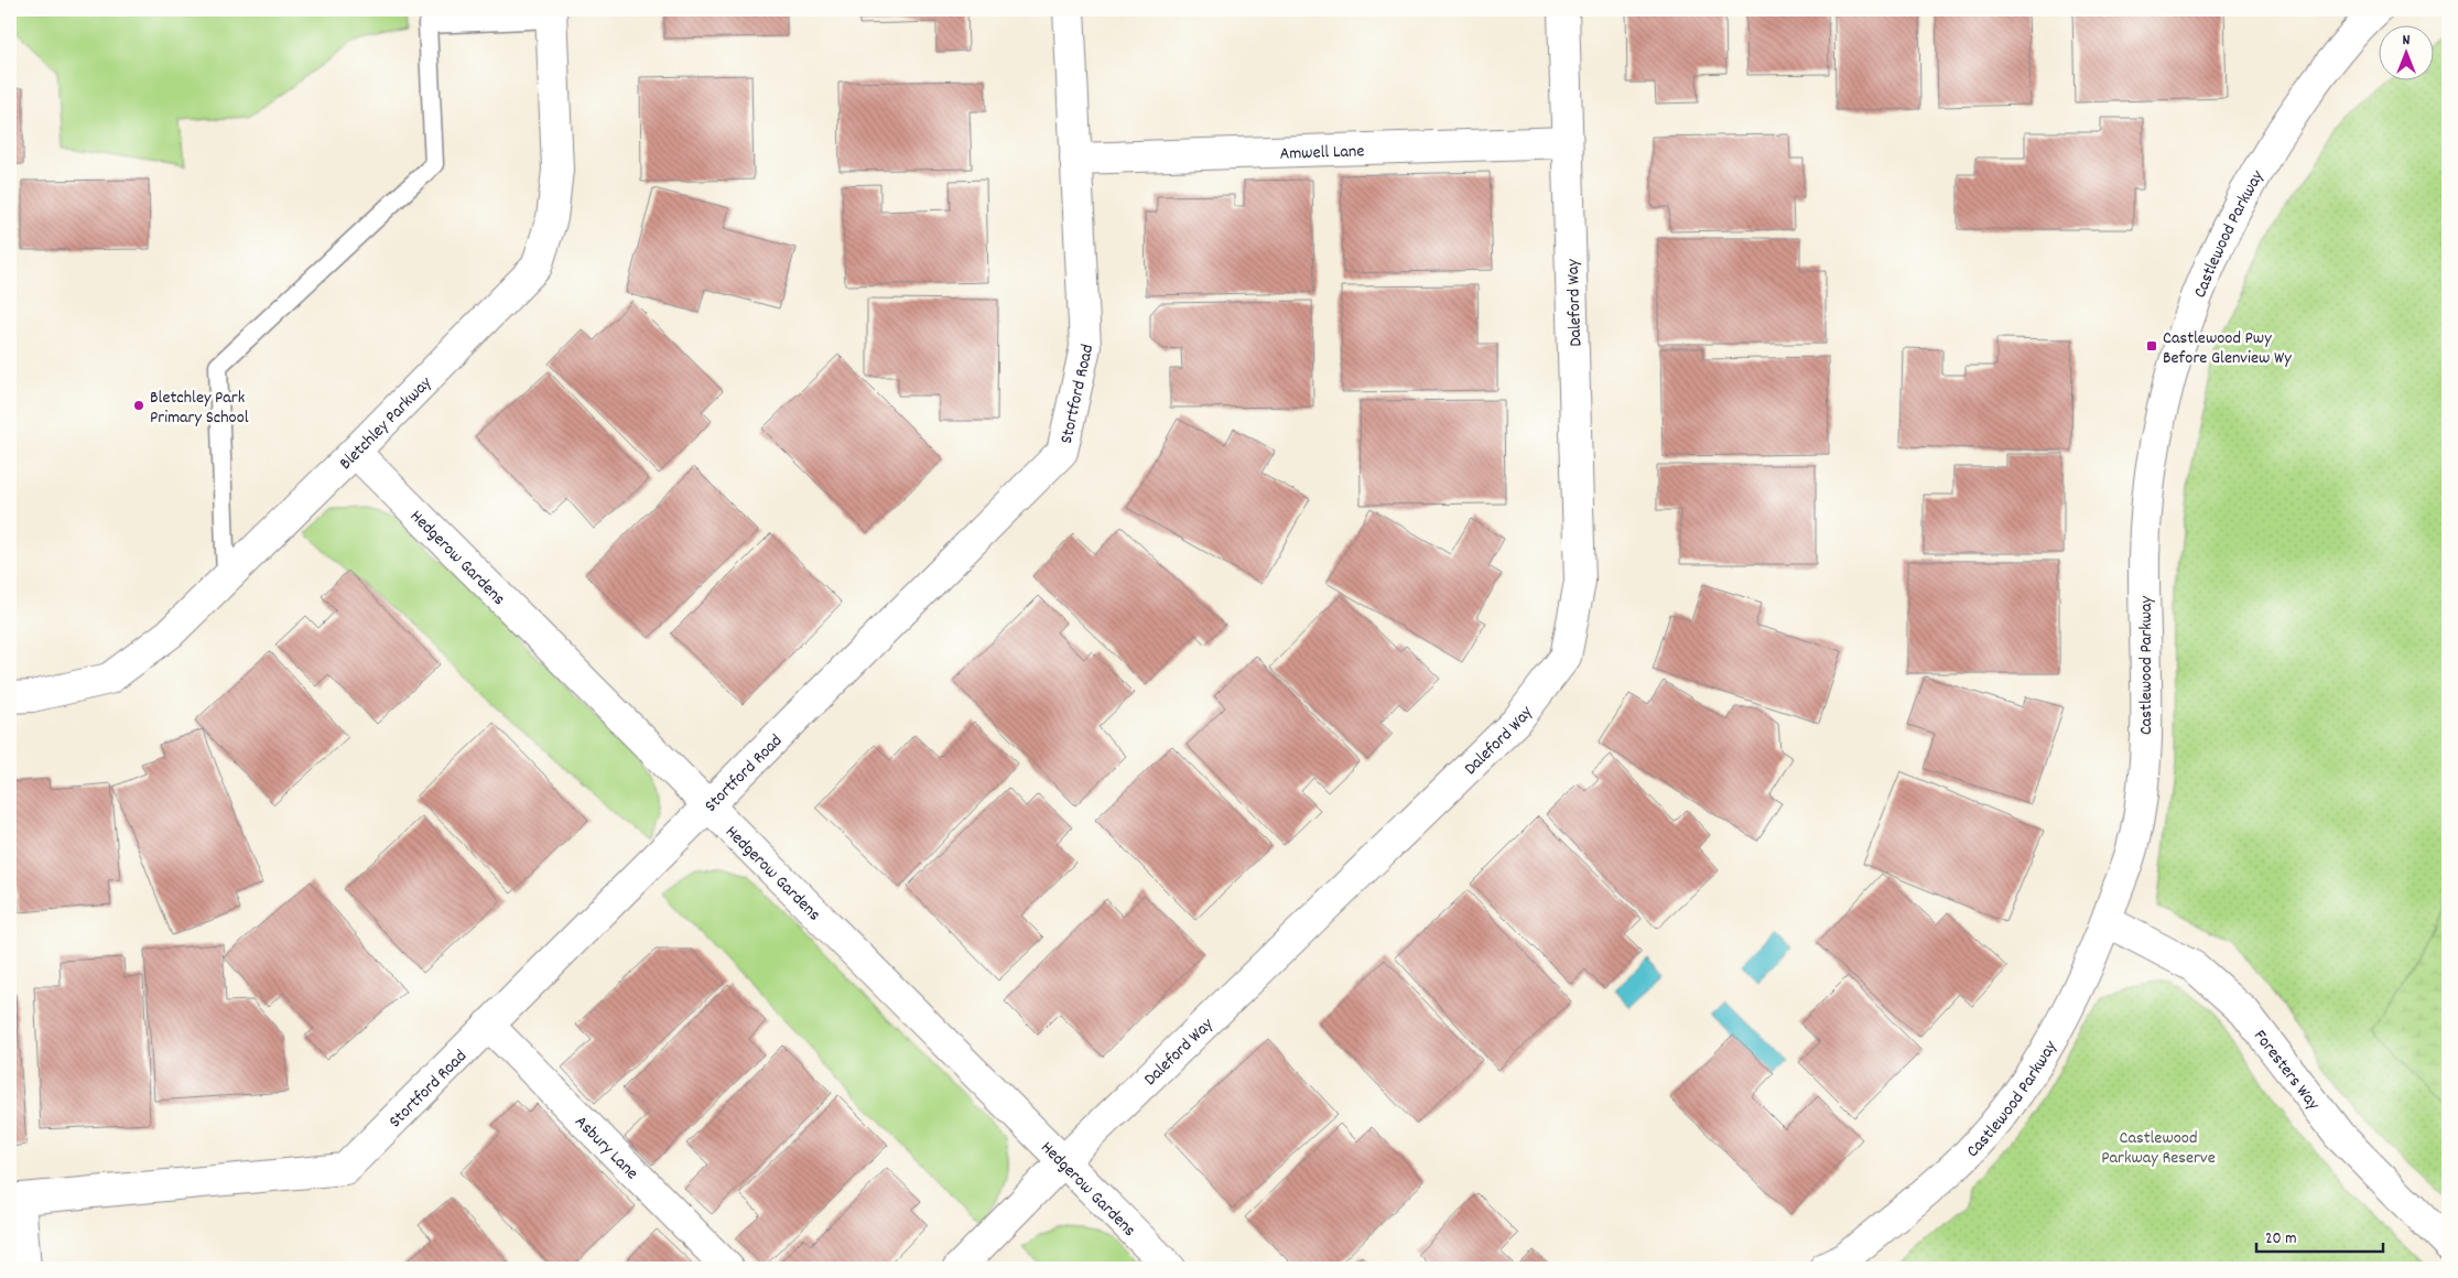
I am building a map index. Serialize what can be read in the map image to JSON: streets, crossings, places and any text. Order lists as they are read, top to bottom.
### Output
{
  "streets": {
    "street": [
      "Amwell Lane",
      "Castlewood Parkway",
      "Daleford Way",
      "Stortford Road",
      "Bletchley Parkway",
      "Hedgerow Gardens",
      "Foresters Way",
      "Asbury Lane"
    ]
  },
  "crossings": [
    ["Amwell Lane", "Daleford Way"],
    ["Amwell Lane", "Stortford Road"],
    ["Castlewood Parkway", "Foresters Way"],
    ["Daleford Way", "Hedgerow Gardens"],
    ["Stortford Road", "Hedgerow Gardens"],
    ["Stortford Road", "Asbury Lane"],
    ["Bletchley Parkway", "Hedgerow Gardens"]
  ],
  "parks": ["Castlewood Parkway Reserve"],
  "places": {
    "transit": ["Castlewood Pwy Before Glenview Wy"],
    "other": ["Bletchley Park Primary School"]
  },
  "scale_bar": "20 m",
  "north": "top"
}
